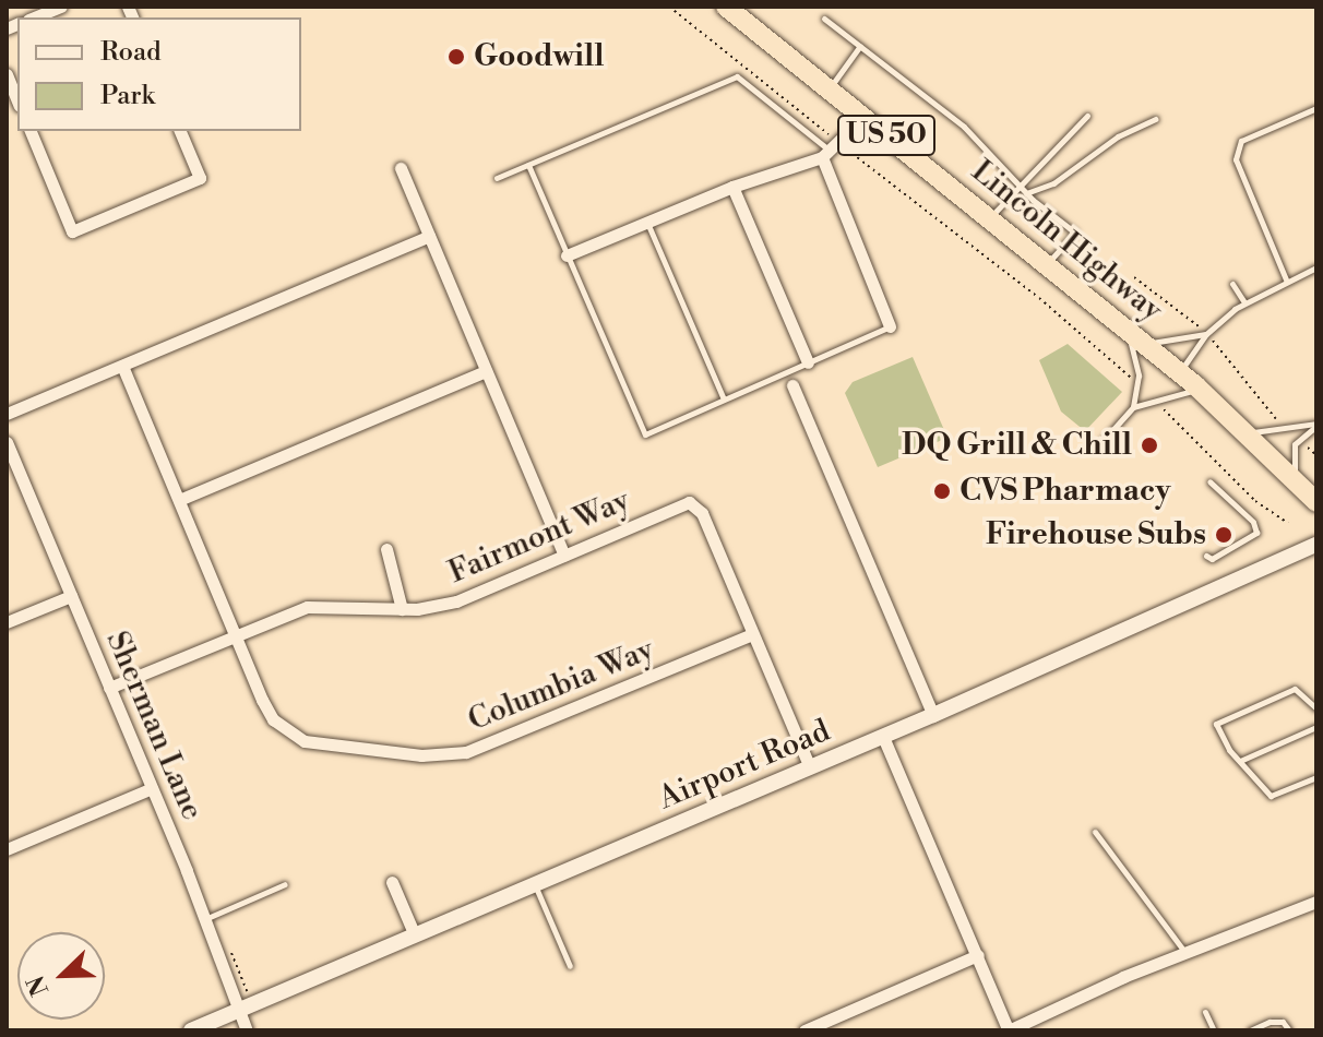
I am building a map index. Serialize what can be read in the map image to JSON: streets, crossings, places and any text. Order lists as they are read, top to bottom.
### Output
{
  "streets": {
    "highway": ["US 50", "Lincoln Highway"],
    "street": [
      "Fairmont Way",
      "Columbia Way",
      "Sherman Lane",
      "Airport Road"
    ]
  },
  "crossings": [
    ["Fairmont Way", "Columbia Way"],
    ["Fairmont Way", "Sherman Lane"],
    ["Sherman Lane", "Airport Road"]
  ],
  "places": [
    "Goodwill",
    "DQ Grill & Chill",
    "CVS Pharmacy",
    "Firehouse Subs"
  ],
  "legend": ["Road", "Park"],
  "north": "bottom left"
}
